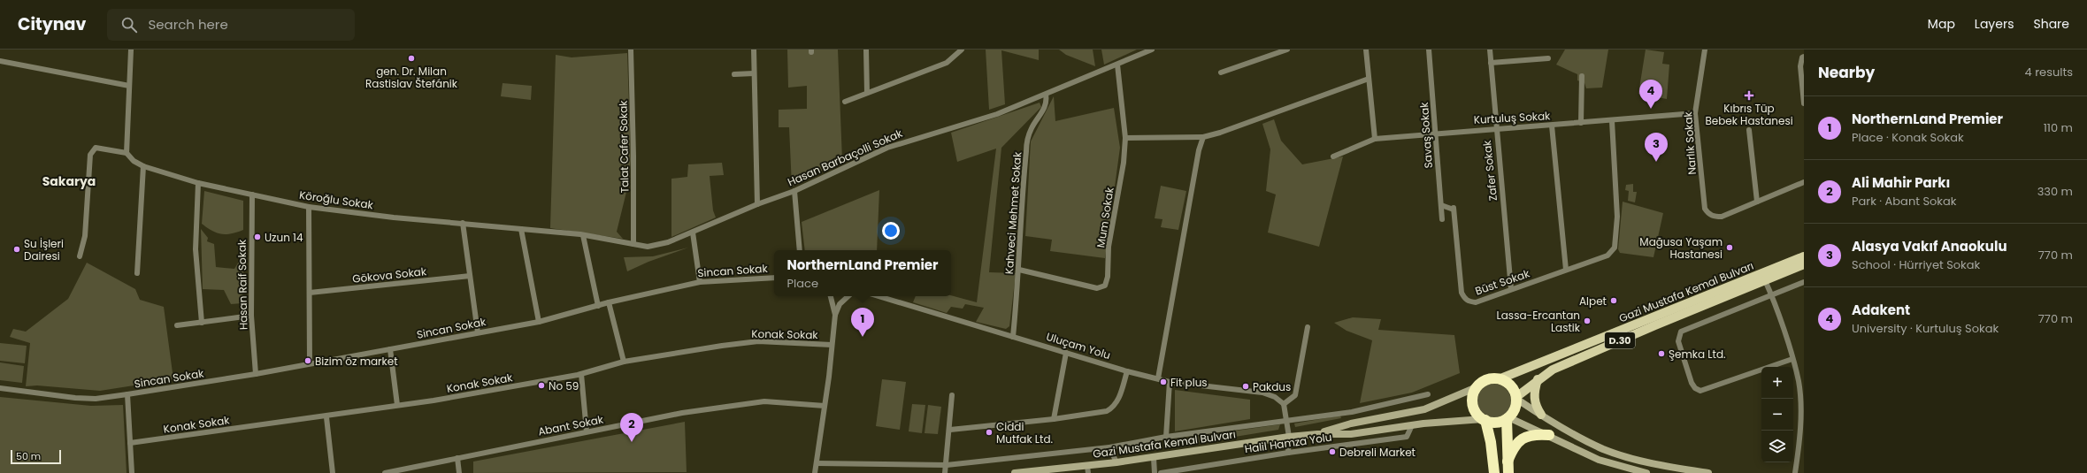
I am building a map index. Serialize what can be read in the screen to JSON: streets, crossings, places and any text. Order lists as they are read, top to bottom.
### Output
{
  "streets": {
    "highway": ["D.30"],
    "main road": ["Gazi Mustafa Kemal Bulvarı"],
    "street": [
      "Kurtuluş Sokak",
      "Savaş Sokak",
      "Narlık Sokak",
      "Talat Cafer Sokak",
      "Hasan Barbaçolli Sokak",
      "Zafer Sokak",
      "Köroğlu Sokak",
      "Kahveci Mehmet Sokak",
      "Mum Sokak",
      "Sincan Sokak",
      "Gökova Sokak",
      "Büst Sokak",
      "Hasan Raif Sokak",
      "Konak Sokak",
      "Uluçam Yolu",
      "Abant Sokak",
      "Halil Hamza Yolu"
    ]
  },
  "crossings": [
    ["Kurtuluş Sokak", "Savaş Sokak"],
    ["Kurtuluş Sokak", "Narlık Sokak"],
    ["Kurtuluş Sokak", "Zafer Sokak"],
    ["Kurtuluş Sokak", "Büst Sokak"],
    ["Savaş Sokak", "Büst Sokak"],
    ["Talat Cafer Sokak", "Hasan Barbaçolli Sokak"],
    ["Hasan Barbaçolli Sokak", "Köroğlu Sokak"],
    ["Hasan Barbaçolli Sokak", "Kahveci Mehmet Sokak"],
    ["Hasan Barbaçolli Sokak", "Mum Sokak"],
    ["Zafer Sokak", "Büst Sokak"],
    ["Köroğlu Sokak", "Hasan Raif Sokak"],
    ["Kahveci Mehmet Sokak", "Mum Sokak"],
    ["Kahveci Mehmet Sokak", "Uluçam Yolu"],
    ["Sincan Sokak", "Hasan Raif Sokak"],
    ["Gazi Mustafa Kemal Bulvarı", "D.30"],
    ["Gazi Mustafa Kemal Bulvarı", "Halil Hamza Yolu"]
  ],
  "districts": ["Sakarya"],
  "places": {
    "other": [
      "gen. Dr. Milan Rastislav Štefánik",
      "Uzun 14",
      "Mağusa Yaşam Hastanesi",
      "Su İşleri Dairesi",
      "Alpet",
      "Lassa-Ercantan Lastik",
      "Şemka Ltd.",
      "Bizim öz market",
      "Fit plus",
      "No 59",
      "Pakdus",
      "Ciddi Mutfak Ltd.",
      "Debreli Market"
    ],
    "health": ["Kıbrıs Tüp Bebek Hastanesi"]
  },
  "scale_bar": "50 m",
  "page": {
    "header": "Citynav",
    "search": "Search here",
    "nav": ["Map", "Layers", "Share"],
    "heading": ["Nearby", "4 results"],
    "pins": [
      "4",
      "3",
      "1",
      "2"
    ],
    "list": [
      {
        "mark": "1",
        "name": "NorthernLand Premier",
        "note": "Place · Konak Sokak",
        "value": "110 m"
      },
      {
        "mark": "2",
        "name": "Ali Mahir Parkı",
        "note": "Park · Abant Sokak",
        "value": "330 m"
      },
      {
        "mark": "3",
        "name": "Alasya Vakıf Anaokulu",
        "note": "School · Hürriyet Sokak",
        "value": "770 m"
      },
      {
        "mark": "4",
        "name": "Adakent",
        "note": "University · Kurtuluş Sokak",
        "value": "770 m"
      }
    ],
    "popup": ["NorthernLand Premier", "Place"],
    "map_buttons": ["+", "−"],
    "scale": "50 m"
  }
}
